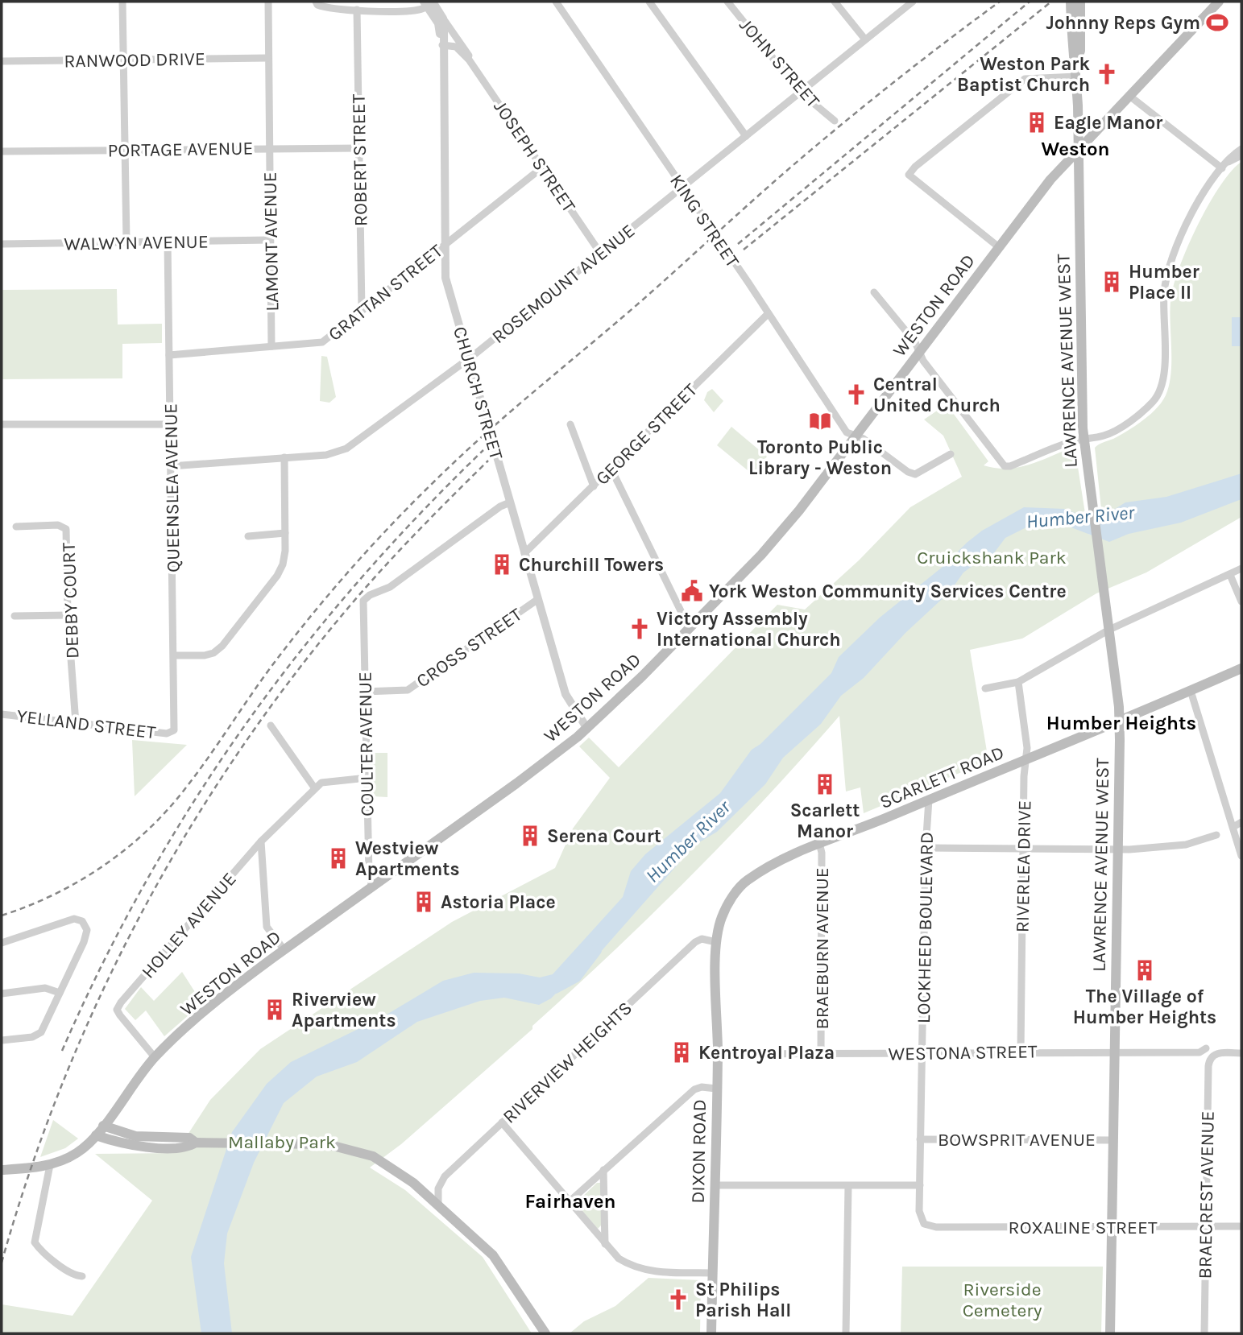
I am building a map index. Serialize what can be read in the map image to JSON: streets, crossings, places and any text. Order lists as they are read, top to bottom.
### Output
{
  "streets": {
    "main road": [
      "WESTON ROAD",
      "LAWRENCE AVENUE WEST",
      "SCARLETT ROAD",
      "DIXON ROAD"
    ],
    "street": [
      "RANWOOD DRIVE",
      "JOHN STREET",
      "PORTAGE AVENUE",
      "JOSEPH STREET",
      "ROBERT STREET",
      "KING STREET",
      "LAMONT AVENUE",
      "WALWYN AVENUE",
      "ROSEMOUNT AVENUE",
      "GRATTAN STREET",
      "CHURCH STREET",
      "GEORGE STREET",
      "QUEENSLEA AVENUE",
      "DEBBY COURT",
      "CROSS STREET",
      "YELLAND STREET",
      "COULTER AVENUE",
      "RIVERLEA DRIVE",
      "HOLLEY AVENUE",
      "LOCKHEED BOULEVARD",
      "BRAEBURN AVENUE",
      "WESTONA STREET",
      "RIVERVIEW HEIGHTS",
      "BOWSPRIT AVENUE",
      "BRAECREST AVENUE",
      "ROXALINE STREET"
    ]
  },
  "crossings": [
    ["RANWOOD DRIVE", "LAMONT AVENUE"],
    ["JOHN STREET", "ROSEMOUNT AVENUE"],
    ["PORTAGE AVENUE", "ROBERT STREET"],
    ["PORTAGE AVENUE", "LAMONT AVENUE"],
    ["JOSEPH STREET", "ROSEMOUNT AVENUE"],
    ["JOSEPH STREET", "GRATTAN STREET"],
    ["JOSEPH STREET", "CHURCH STREET"],
    ["ROBERT STREET", "GRATTAN STREET"],
    ["KING STREET", "ROSEMOUNT AVENUE"],
    ["KING STREET", "WESTON ROAD"],
    ["KING STREET", "GEORGE STREET"],
    ["LAMONT AVENUE", "WALWYN AVENUE"],
    ["LAMONT AVENUE", "GRATTAN STREET"],
    ["WALWYN AVENUE", "QUEENSLEA AVENUE"],
    ["ROSEMOUNT AVENUE", "CHURCH STREET"],
    ["ROSEMOUNT AVENUE", "QUEENSLEA AVENUE"],
    ["GRATTAN STREET", "CHURCH STREET"],
    ["GRATTAN STREET", "QUEENSLEA AVENUE"],
    ["WESTON ROAD", "LAWRENCE AVENUE WEST"],
    ["WESTON ROAD", "CHURCH STREET"],
    ["WESTON ROAD", "COULTER AVENUE"],
    ["WESTON ROAD", "HOLLEY AVENUE"],
    ["LAWRENCE AVENUE WEST", "SCARLETT ROAD"],
    ["LAWRENCE AVENUE WEST", "WESTONA STREET"],
    ["LAWRENCE AVENUE WEST", "BOWSPRIT AVENUE"],
    ["LAWRENCE AVENUE WEST", "ROXALINE STREET"],
    ["CHURCH STREET", "GEORGE STREET"],
    ["CHURCH STREET", "CROSS STREET"],
    ["CHURCH STREET", "COULTER AVENUE"],
    ["QUEENSLEA AVENUE", "YELLAND STREET"],
    ["DEBBY COURT", "YELLAND STREET"],
    ["CROSS STREET", "COULTER AVENUE"],
    ["SCARLETT ROAD", "RIVERLEA DRIVE"],
    ["SCARLETT ROAD", "LOCKHEED BOULEVARD"],
    ["SCARLETT ROAD", "BRAEBURN AVENUE"],
    ["SCARLETT ROAD", "RIVERVIEW HEIGHTS"],
    ["SCARLETT ROAD", "DIXON ROAD"],
    ["RIVERLEA DRIVE", "WESTONA STREET"],
    ["LOCKHEED BOULEVARD", "WESTONA STREET"],
    ["LOCKHEED BOULEVARD", "BOWSPRIT AVENUE"],
    ["LOCKHEED BOULEVARD", "ROXALINE STREET"],
    ["BRAEBURN AVENUE", "WESTONA STREET"],
    ["WESTONA STREET", "DIXON ROAD"],
    ["BRAECREST AVENUE", "ROXALINE STREET"]
  ],
  "districts": ["Weston", "Humber Heights", "Fairhaven"],
  "water": ["Humber River"],
  "parks": ["Cruickshank Park", "Mallaby Park", "Riverside Cemetery"],
  "places": {
    "sports": ["Johnny Reps Gym"],
    "church": [
      "Weston Park Baptist Church",
      "Central United Church",
      "Victory Assembly International Church",
      "St Philips Parish Hall"
    ],
    "building": [
      "Eagle Manor",
      "Humber Place II",
      "Churchill Towers",
      "Scarlett Manor",
      "Serena Court",
      "Westview Apartments",
      "Astoria Place",
      "The Village of Humber Heights",
      "Riverview Apartments",
      "Kentroyal Plaza"
    ],
    "library": ["Toronto Public Library - Weston"],
    "public building": ["York Weston Community Services Centre"]
  }
}
